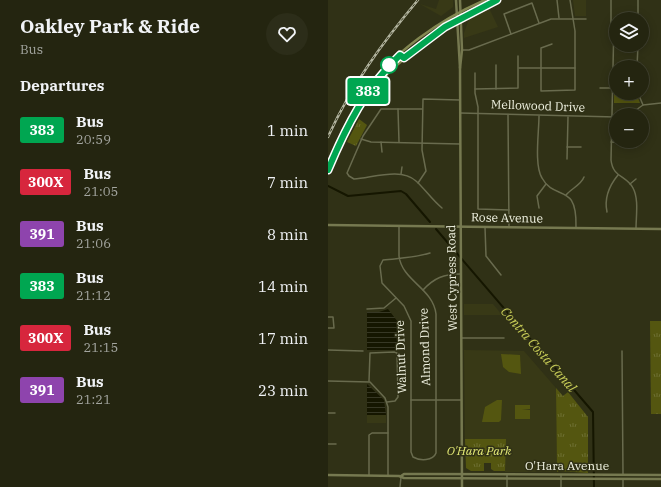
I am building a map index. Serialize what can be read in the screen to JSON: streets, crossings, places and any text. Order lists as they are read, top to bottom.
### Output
{
  "streets": {
    "street": [
      "Mellowood Drive",
      "Rose Avenue",
      "West Cypress Road",
      "Almond Drive",
      "Walnut Drive",
      "O'Hara Avenue"
    ]
  },
  "crossings": [
    ["Mellowood Drive", "West Cypress Road"],
    ["Rose Avenue", "West Cypress Road"],
    ["Rose Avenue", "Almond Drive"],
    ["West Cypress Road", "O'Hara Avenue"],
    ["Almond Drive", "Walnut Drive"]
  ],
  "water": ["Contra Costa Canal"],
  "parks": ["O'Hara Park"],
  "lines": ["bus line 383"],
  "page": {
    "heading": [
      ["Oakley Park & Ride", "Bus"],
      "Departures"
    ],
    "on_map": "383",
    "map_buttons": ["+", "−"],
    "list": [
      {
        "mark": "383",
        "name": "Bus",
        "note": "20:59",
        "value": "1 min"
      },
      {
        "mark": "300X",
        "name": "Bus",
        "note": "21:05",
        "value": "7 min"
      },
      {
        "mark": "391",
        "name": "Bus",
        "note": "21:06",
        "value": "8 min"
      },
      {
        "mark": "383",
        "name": "Bus",
        "note": "21:12",
        "value": "14 min"
      },
      {
        "mark": "300X",
        "name": "Bus",
        "note": "21:15",
        "value": "17 min"
      },
      {
        "mark": "391",
        "name": "Bus",
        "note": "21:21",
        "value": "23 min"
      }
    ]
  }
}
